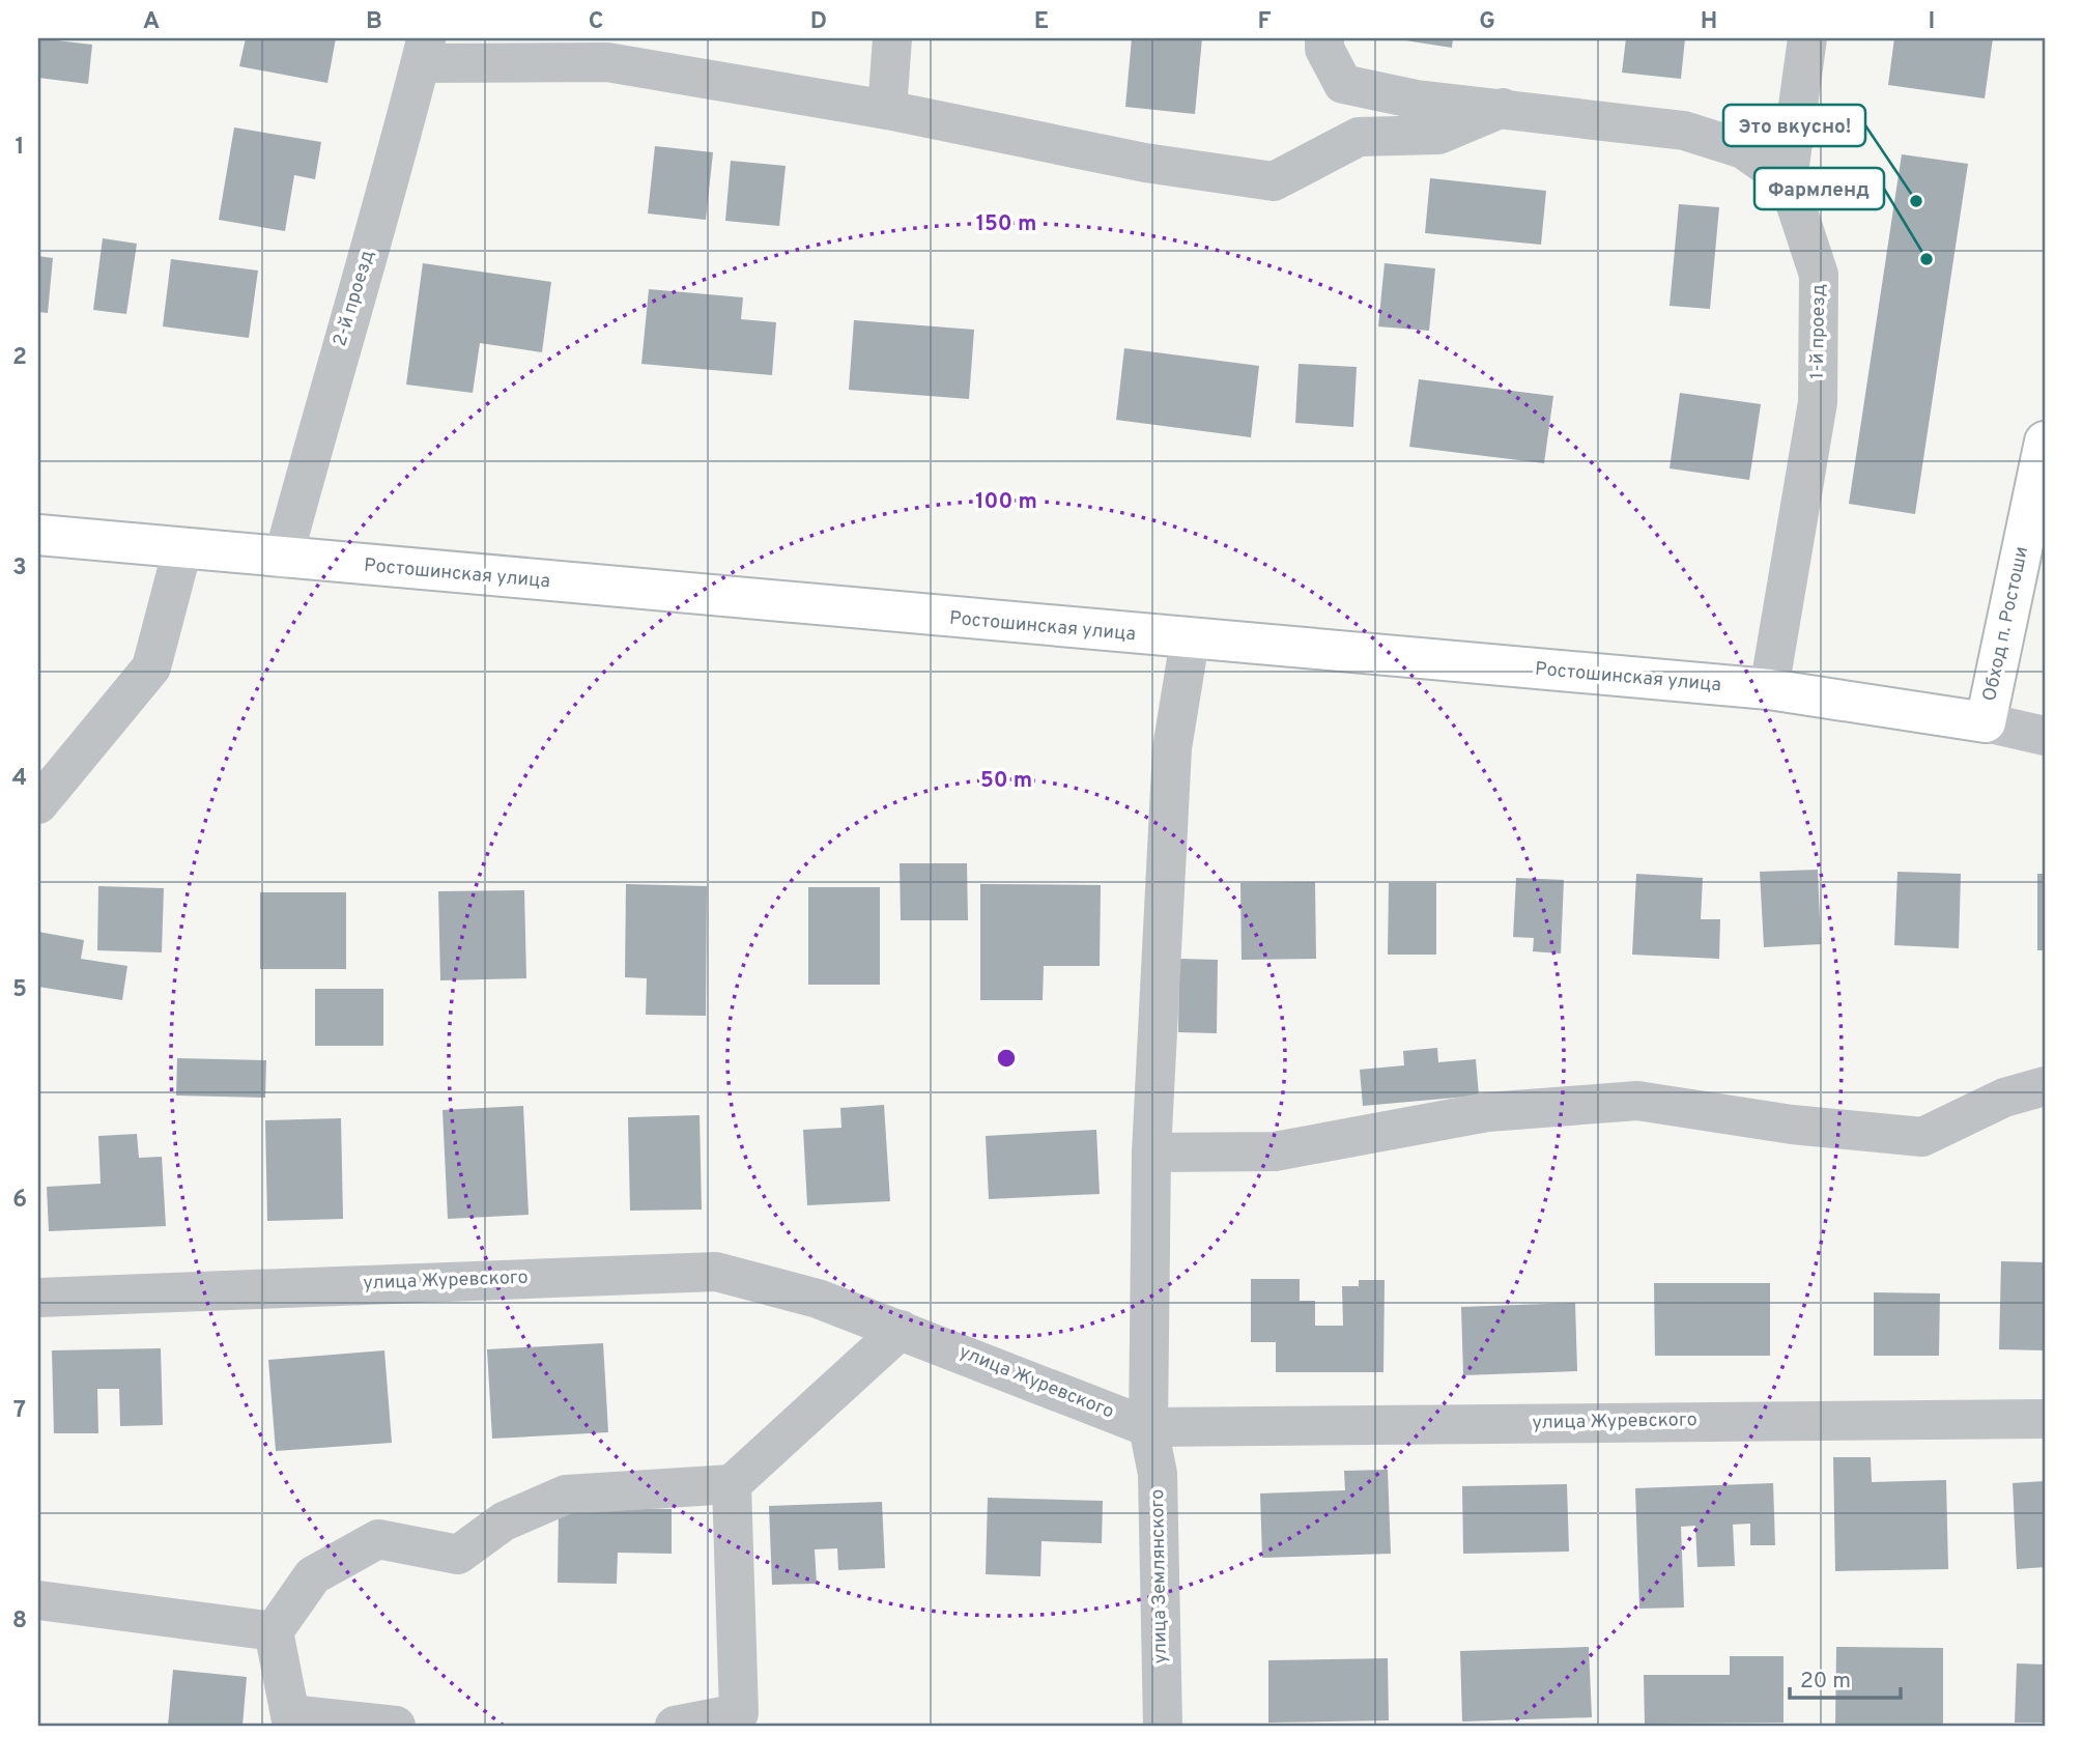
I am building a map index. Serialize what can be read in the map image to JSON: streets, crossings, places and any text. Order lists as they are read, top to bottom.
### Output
{
  "streets": {
    "main road": ["Ростошинская улица", "Обход п. Ростоши"],
    "street": [
      "2-й проезд",
      "1-й проезд",
      "улица Журевского",
      "улица Землянского"
    ]
  },
  "crossings": [
    ["2-й проезд", "Ростошинская улица"],
    ["1-й проезд", "Ростошинская улица"],
    ["Ростошинская улица", "Обход п. Ростоши"],
    ["Ростошинская улица", "улица Землянского"],
    ["улица Журевского", "улица Землянского"]
  ],
  "places": ["Это вкусно!", "Фармленд"],
  "scale_bar": "20 m",
  "grid": {
    "columns": [
      "A",
      "B",
      "C",
      "D",
      "E",
      "F",
      "G",
      "H",
      "I"
    ],
    "rows": [
      "1",
      "2",
      "3",
      "4",
      "5",
      "6",
      "7",
      "8"
    ]
  },
  "rings": ["150 m", "100 m", "50 m"]
}
